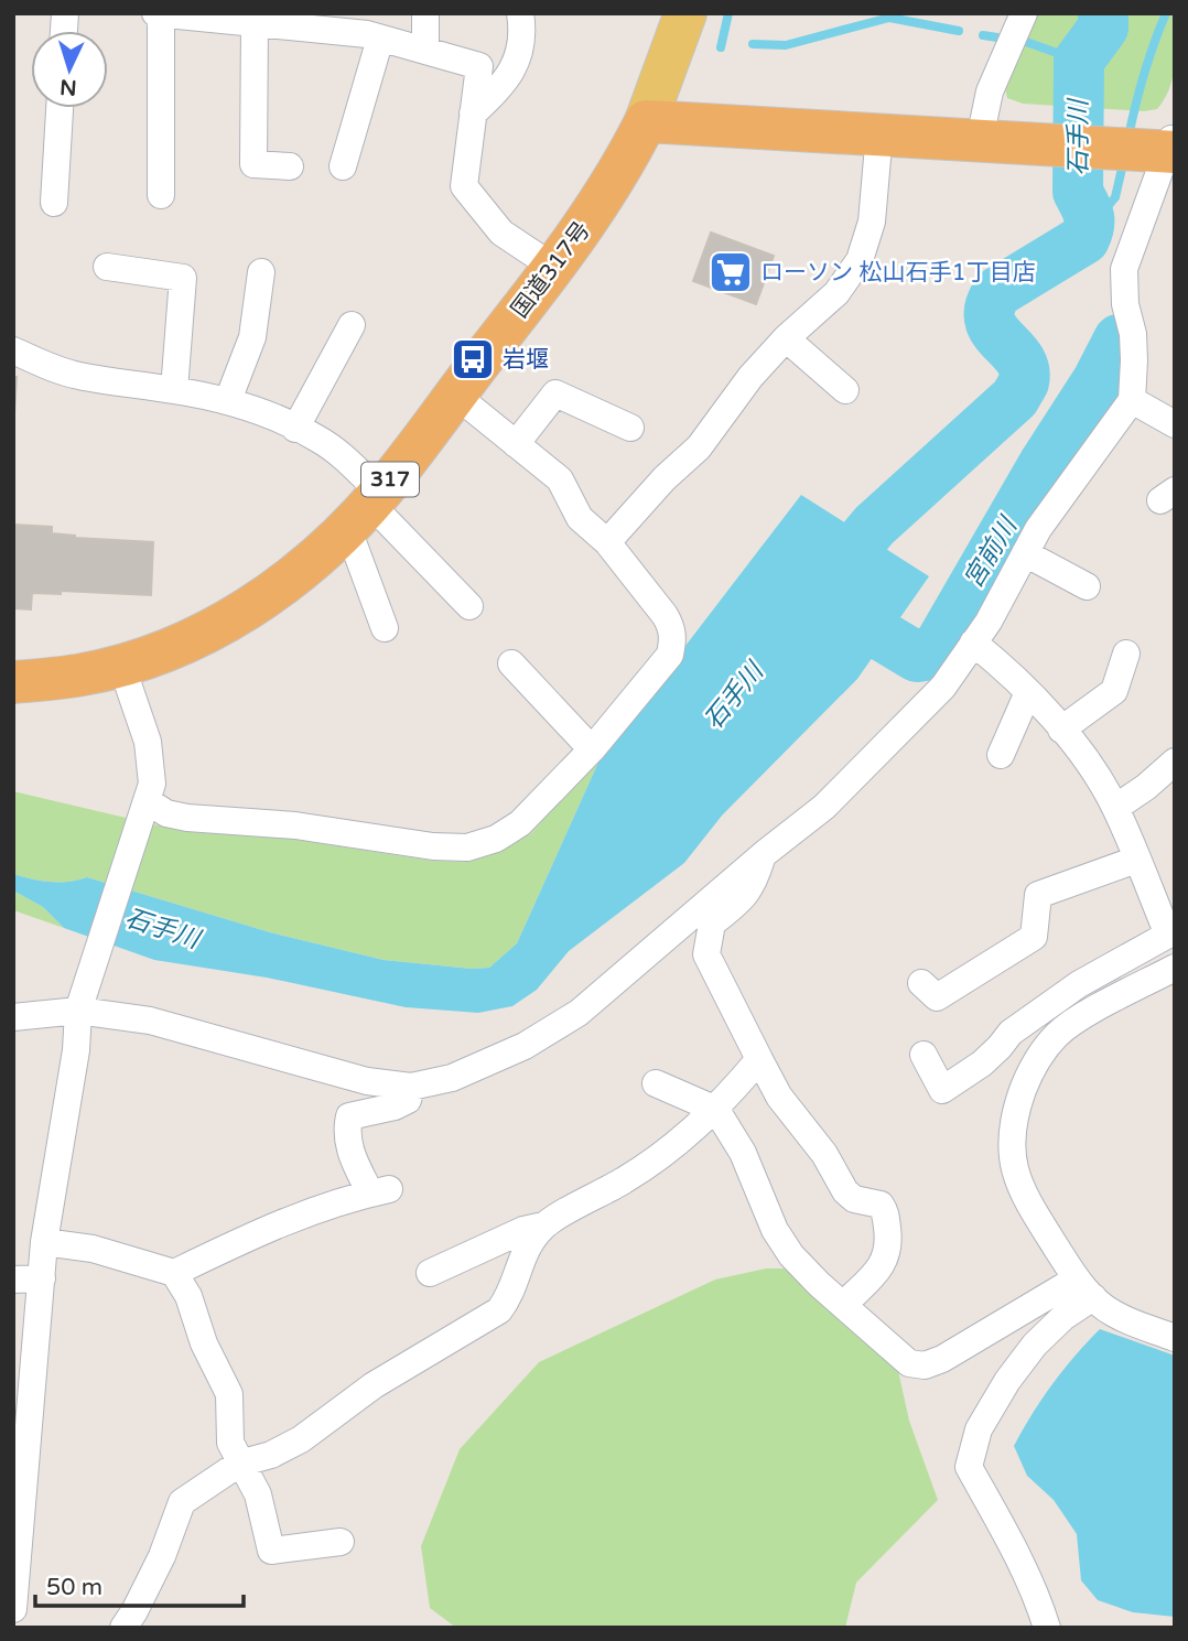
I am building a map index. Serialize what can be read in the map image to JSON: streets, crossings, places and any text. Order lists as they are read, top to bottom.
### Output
{
  "streets": {
    "highway": ["国道317号", "317"]
  },
  "water": ["石手川", "宮前川"],
  "places": {
    "supermarket": ["ローソン 松山石手1丁目店"],
    "bus stop": ["岩堰"]
  },
  "scale_bar": "50 m",
  "north": "bottom"
}
